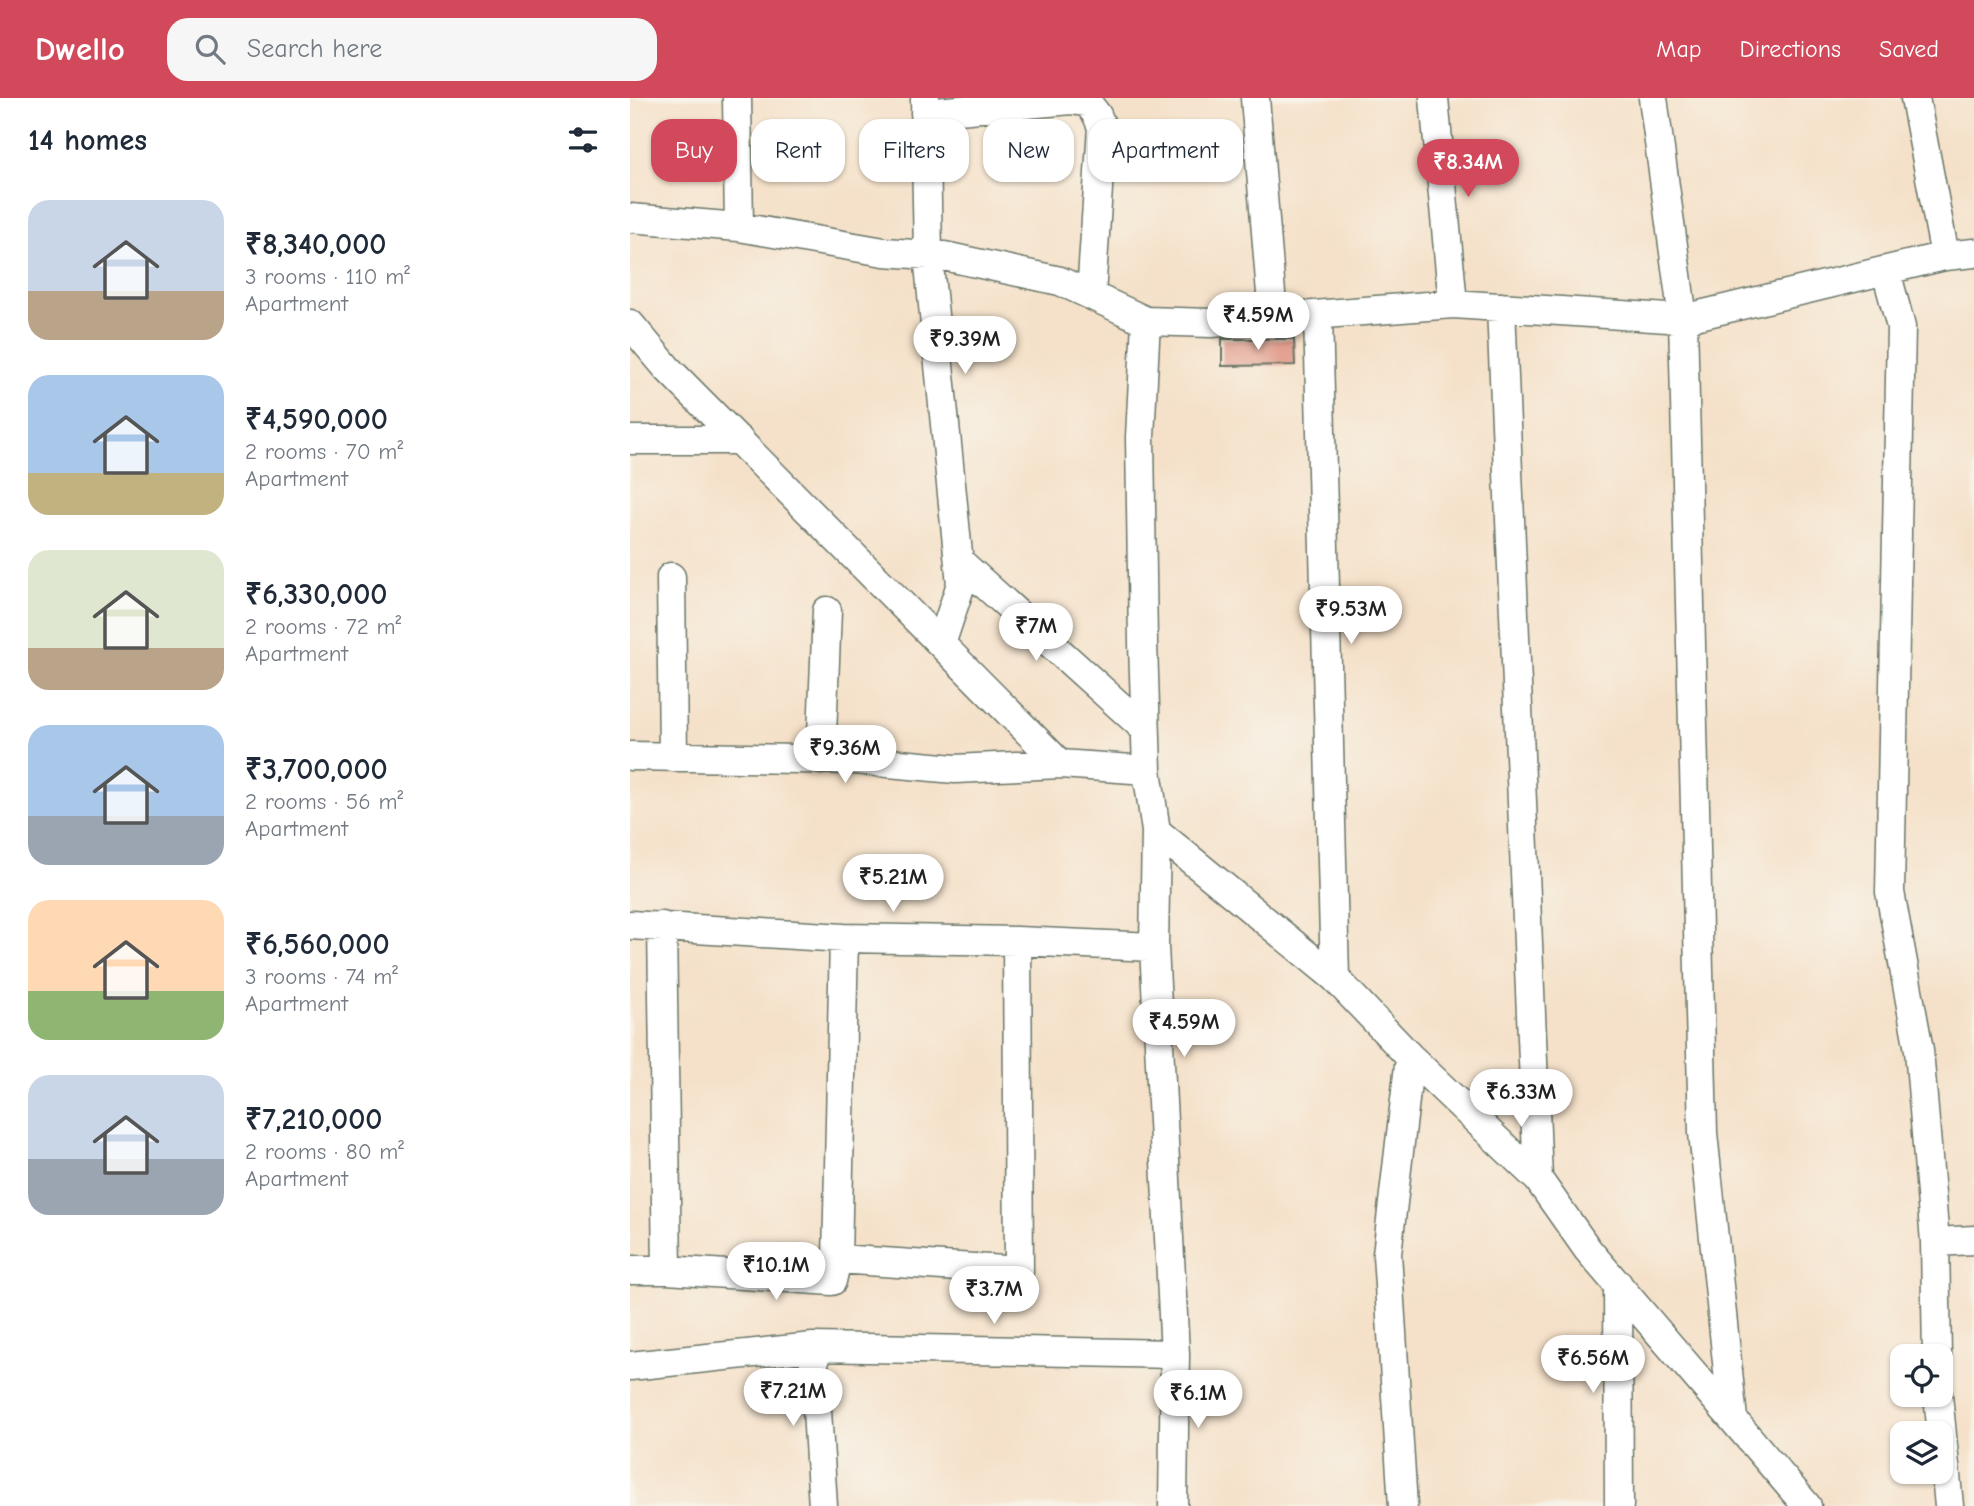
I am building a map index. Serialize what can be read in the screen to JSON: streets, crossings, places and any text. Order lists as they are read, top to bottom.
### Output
{
  "page": {
    "header": "Dwello",
    "search": "Search here",
    "nav": ["Map", "Directions", "Saved"],
    "heading": "14 homes",
    "chip": [
      "Buy",
      "Rent",
      "Filters",
      "New",
      "Apartment"
    ],
    "price": [
      "₹8.34M",
      "₹4.59M",
      "₹9.39M",
      "₹9.53M",
      "₹7M",
      "₹9.36M",
      "₹5.21M",
      "₹4.59M",
      "₹6.33M",
      "₹10.1M",
      "₹3.7M",
      "₹6.56M",
      "₹7.21M",
      "₹6.1M"
    ],
    "list": [
      {
        "name": "₹8,340,000",
        "note": "3 rooms · 110 m² · Apartment"
      },
      {
        "name": "₹4,590,000",
        "note": "2 rooms · 70 m² · Apartment"
      },
      {
        "name": "₹6,330,000",
        "note": "2 rooms · 72 m² · Apartment"
      },
      {
        "name": "₹3,700,000",
        "note": "2 rooms · 56 m² · Apartment"
      },
      {
        "name": "₹6,560,000",
        "note": "3 rooms · 74 m² · Apartment"
      },
      {
        "name": "₹7,210,000",
        "note": "2 rooms · 80 m² · Apartment"
      }
    ]
  }
}
